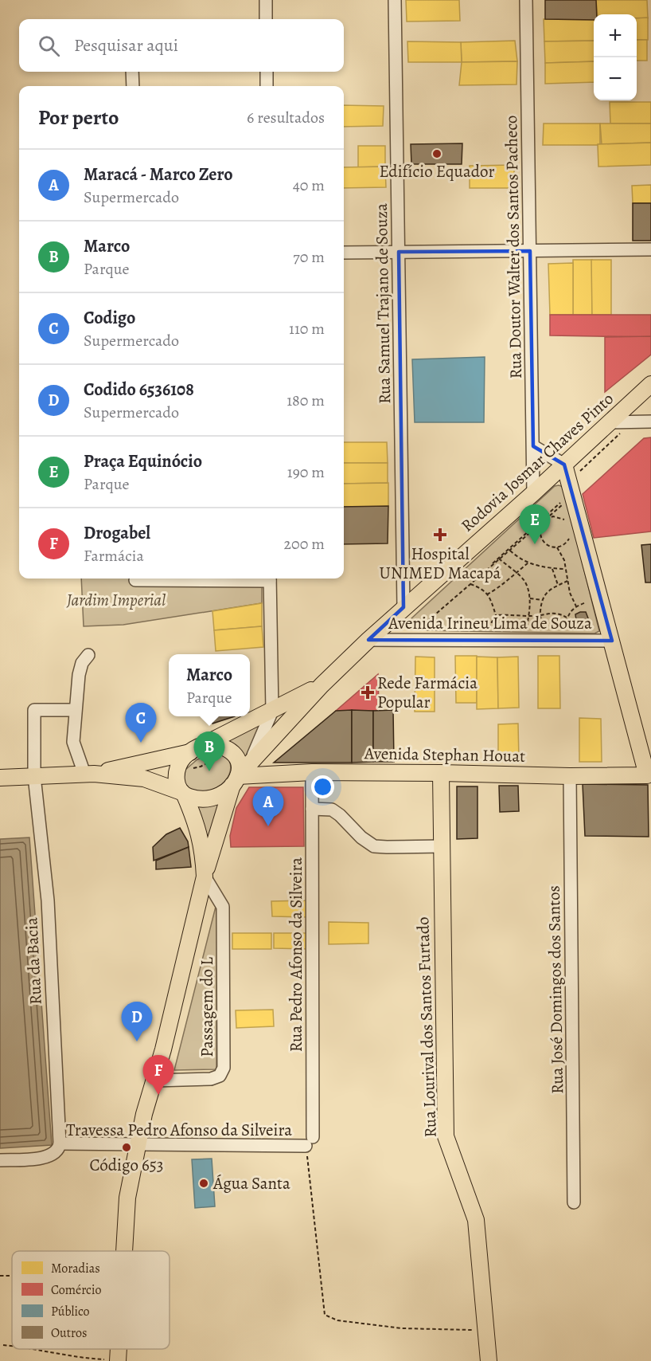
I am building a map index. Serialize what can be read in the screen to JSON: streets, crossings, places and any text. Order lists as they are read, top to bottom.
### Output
{
  "streets": {
    "main road": ["Rodovia Josmar Chaves Pinto", "Avenida Stephan Houat", "Rua Lourival dos Santos Furtado"],
    "street": [
      "Rua Doutor Walter dos Santos Pacheco",
      "Rua Samuel Trajano de Souza",
      "Avenida Irineu Lima de Souza",
      "Rua Pedro Afonso da Silveira",
      "Rua da Bacia",
      "Rua José Domingos dos Santos",
      "Passagem do L",
      "Travessa Pedro Afonso da Silveira"
    ]
  },
  "crossings": [
    ["Rua Doutor Walter dos Santos Pacheco", "Rodovia Josmar Chaves Pinto"],
    ["Rua Samuel Trajano de Souza", "Rodovia Josmar Chaves Pinto"],
    ["Rodovia Josmar Chaves Pinto", "Avenida Irineu Lima de Souza"],
    ["Rodovia Josmar Chaves Pinto", "Avenida Stephan Houat"],
    ["Avenida Stephan Houat", "Rua Pedro Afonso da Silveira"],
    ["Avenida Stephan Houat", "Rua José Domingos dos Santos"],
    ["Avenida Stephan Houat", "Rua Lourival dos Santos Furtado"],
    ["Rua Pedro Afonso da Silveira", "Travessa Pedro Afonso da Silveira"],
    ["Rua da Bacia", "Travessa Pedro Afonso da Silveira"]
  ],
  "parks": ["Jardim Imperial"],
  "places": {
    "other": ["Edifício Equador", "Código 653", "Água Santa"],
    "health": ["Hospital UNIMED Macapá", "Rede Farmácia Popular"]
  },
  "legend": [
    "Moradias",
    "Comércio",
    "Público",
    "Outros"
  ],
  "page": {
    "map_buttons": ["+", "−"],
    "search": "Pesquisar aqui",
    "heading": ["Por perto", "6 resultados"],
    "list": [
      {
        "mark": "A",
        "name": "Maracá - Marco Zero",
        "note": "Supermercado",
        "value": "40 m"
      },
      {
        "mark": "B",
        "name": "Marco",
        "note": "Parque",
        "value": "70 m"
      },
      {
        "mark": "C",
        "name": "Codigo",
        "note": "Supermercado",
        "value": "110 m"
      },
      {
        "mark": "D",
        "name": "Codido 6536108",
        "note": "Supermercado",
        "value": "180 m"
      },
      {
        "mark": "E",
        "name": "Praça Equinócio",
        "note": "Parque",
        "value": "190 m"
      },
      {
        "mark": "F",
        "name": "Drogabel",
        "note": "Farmácia",
        "value": "200 m"
      }
    ],
    "pins": [
      "E",
      "C",
      "B",
      "A",
      "D",
      "F"
    ],
    "popup": ["Marco", "Parque"]
  }
}
